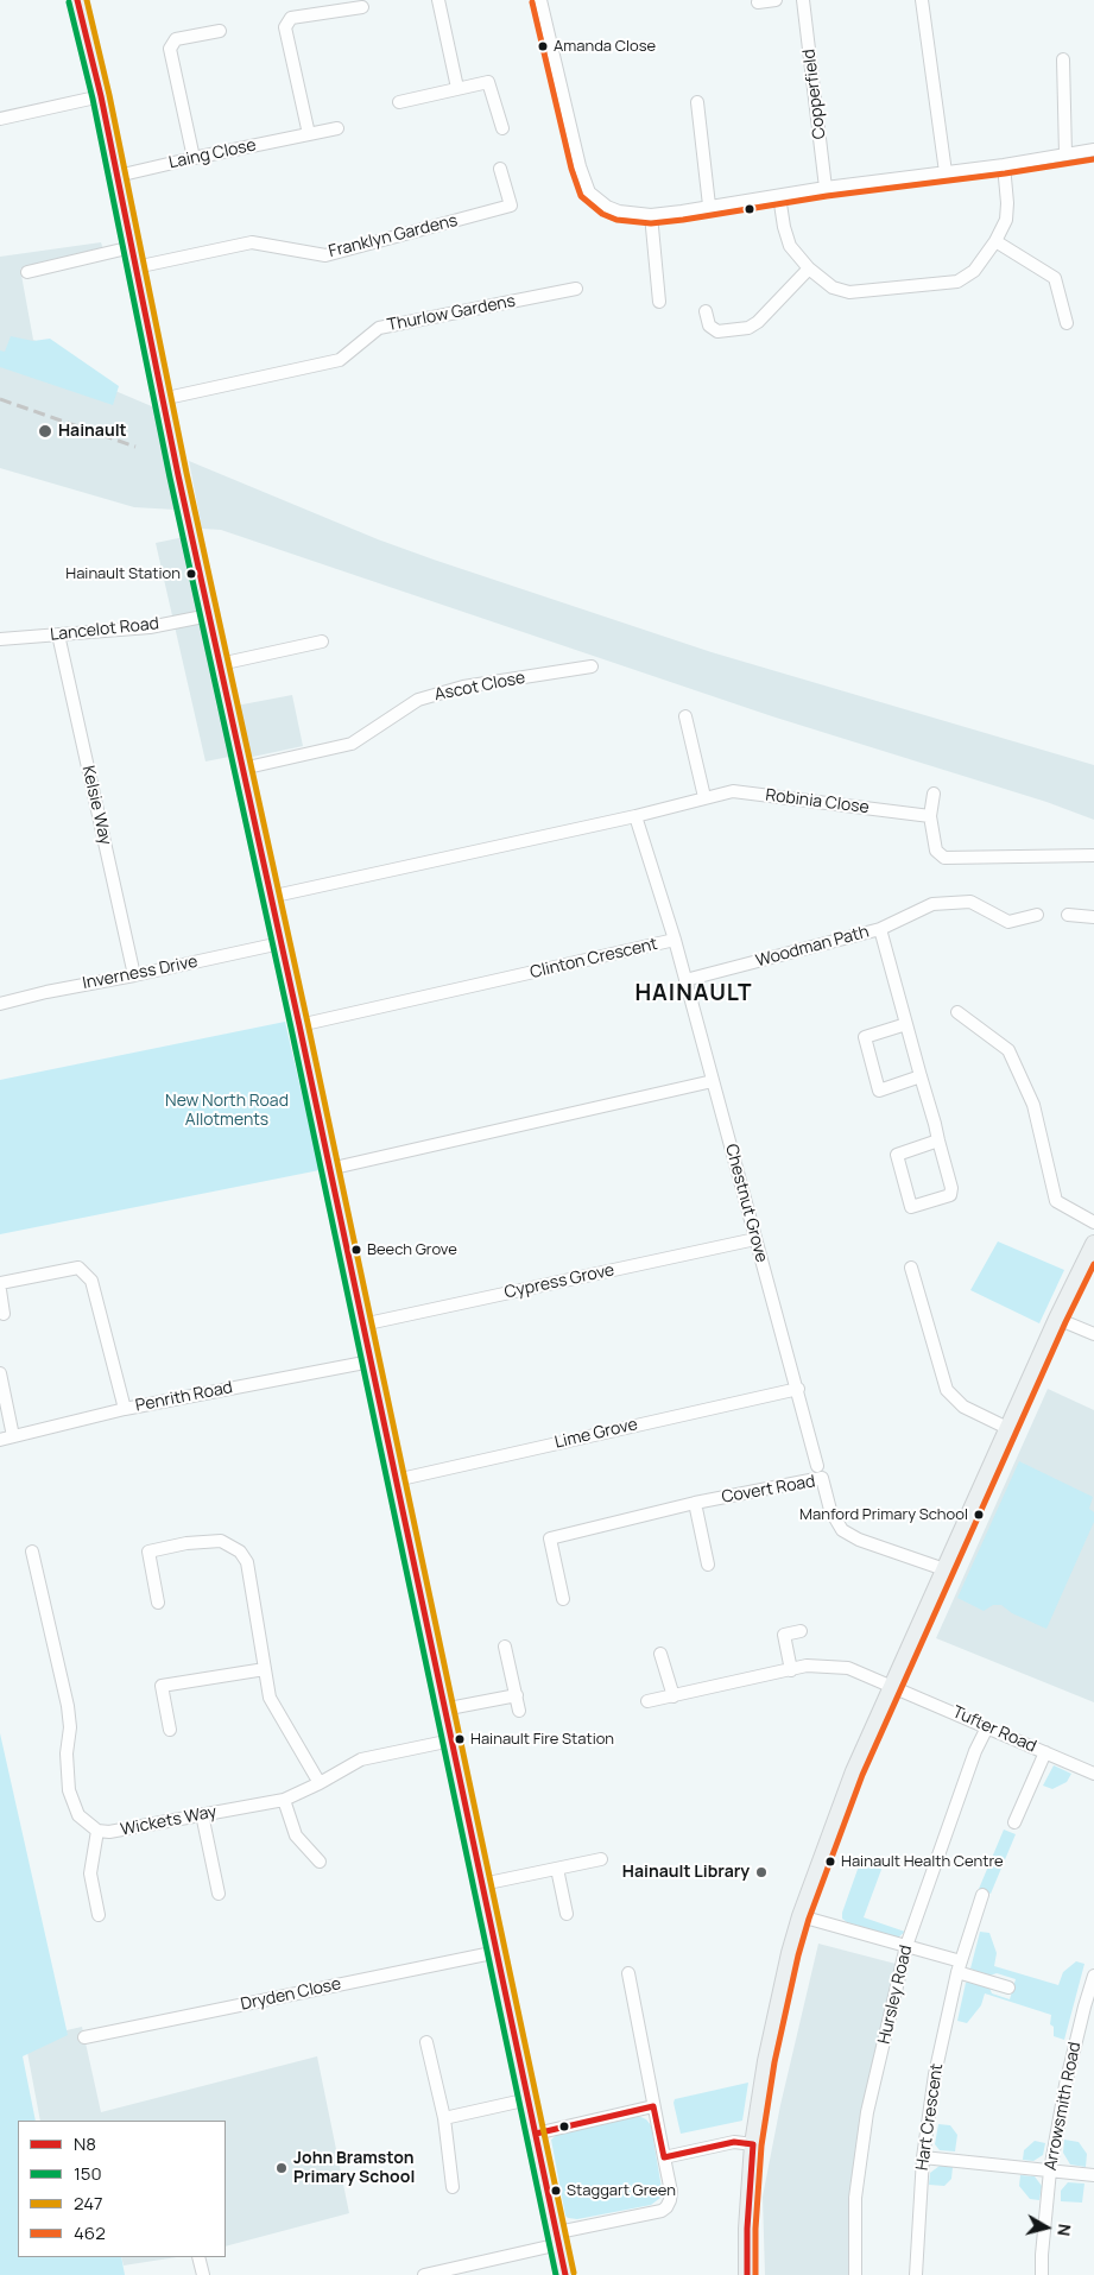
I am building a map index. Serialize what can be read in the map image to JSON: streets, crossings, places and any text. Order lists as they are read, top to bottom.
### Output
{
  "streets": {
    "street": [
      "Copperfield",
      "Laing Close",
      "Franklyn Gardens",
      "Thurlow Gardens",
      "Lancelot Road",
      "Ascot Close",
      "Robinia Close",
      "Kelsie Way",
      "Woodman Path",
      "Clinton Crescent",
      "Inverness Drive",
      "Chestnut Grove",
      "Cypress Grove",
      "Penrith Road",
      "Lime Grove",
      "Covert Road",
      "Tufter Road",
      "Wickets Way",
      "Dryden Close",
      "Hursley Road",
      "Arrowsmith Road",
      "Hart Crescent"
    ]
  },
  "crossings": [
    ["Lancelot Road", "Kelsie Way"],
    ["Robinia Close", "Clinton Crescent"],
    ["Kelsie Way", "Inverness Drive"],
    ["Woodman Path", "Chestnut Grove"],
    ["Clinton Crescent", "Chestnut Grove"],
    ["Chestnut Grove", "Cypress Grove"],
    ["Chestnut Grove", "Lime Grove"],
    ["Tufter Road", "Hursley Road"]
  ],
  "districts": ["HAINAULT"],
  "parks": ["New North Road Allotments"],
  "places": [
    "Amanda Close",
    "Hainault",
    "Hainault Station",
    "Beech Grove",
    "Manford Primary School",
    "Hainault Fire Station",
    "Hainault Health Centre",
    "Hainault Library",
    "John Bramston Primary School",
    "Staggart Green"
  ],
  "lines": [
    "transit line N8",
    "transit line 247",
    "transit line 150",
    "transit line 462"
  ],
  "legend": [
    "N8",
    "150",
    "247",
    "462"
  ],
  "north": "right"
}
